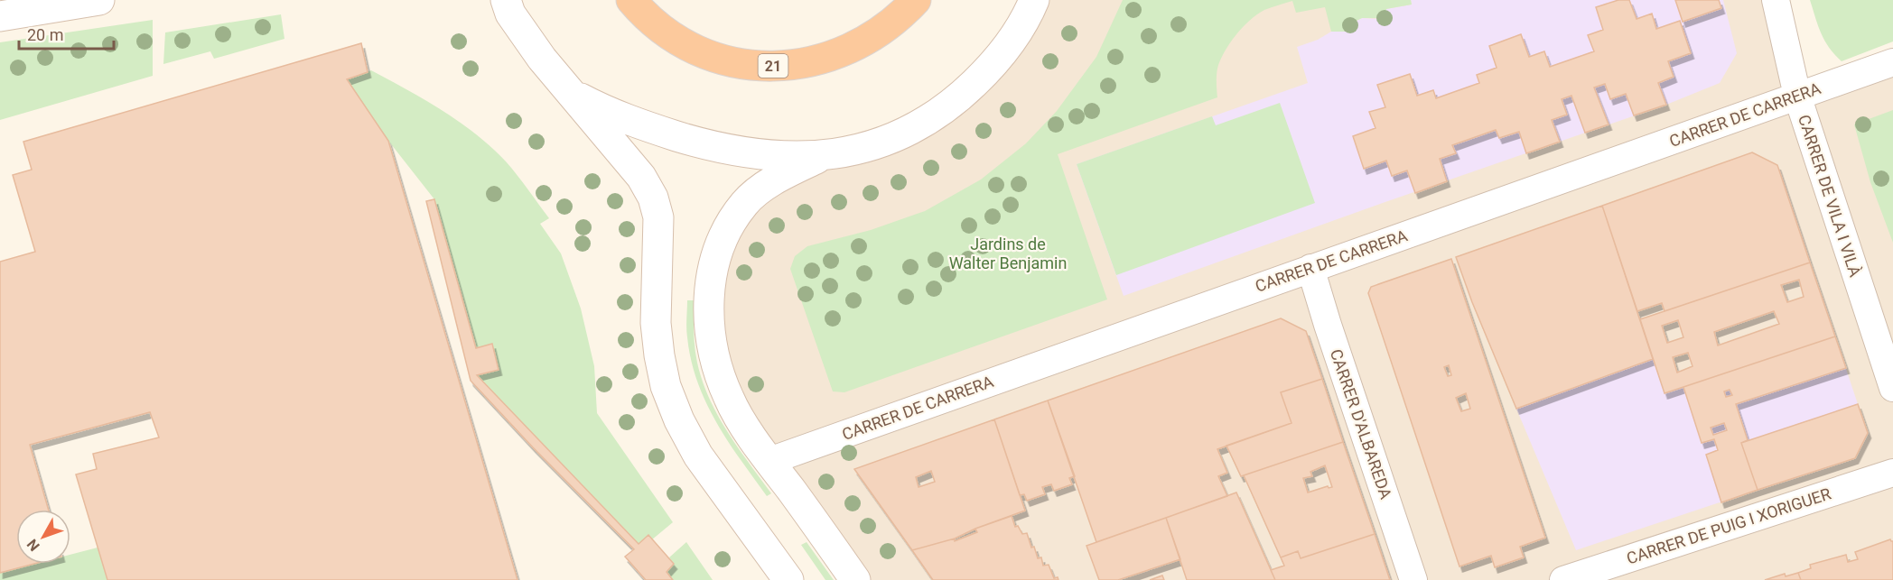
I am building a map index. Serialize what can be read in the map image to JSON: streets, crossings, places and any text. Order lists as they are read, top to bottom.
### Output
{
  "streets": {
    "highway": ["21"],
    "street": [
      "CARRER DE CARRERA",
      "CARRER DE VILA I VILÀ",
      "CARRER D'ALBAREDA",
      "CARRER DE PUIG I XORIGUER"
    ]
  },
  "crossings": [
    ["CARRER DE CARRERA", "CARRER DE VILA I VILÀ"],
    ["CARRER DE CARRERA", "CARRER D'ALBAREDA"]
  ],
  "parks": ["Jardins de Walter Benjamin"],
  "scale_bar": "20 m",
  "north": "bottom left"
}
